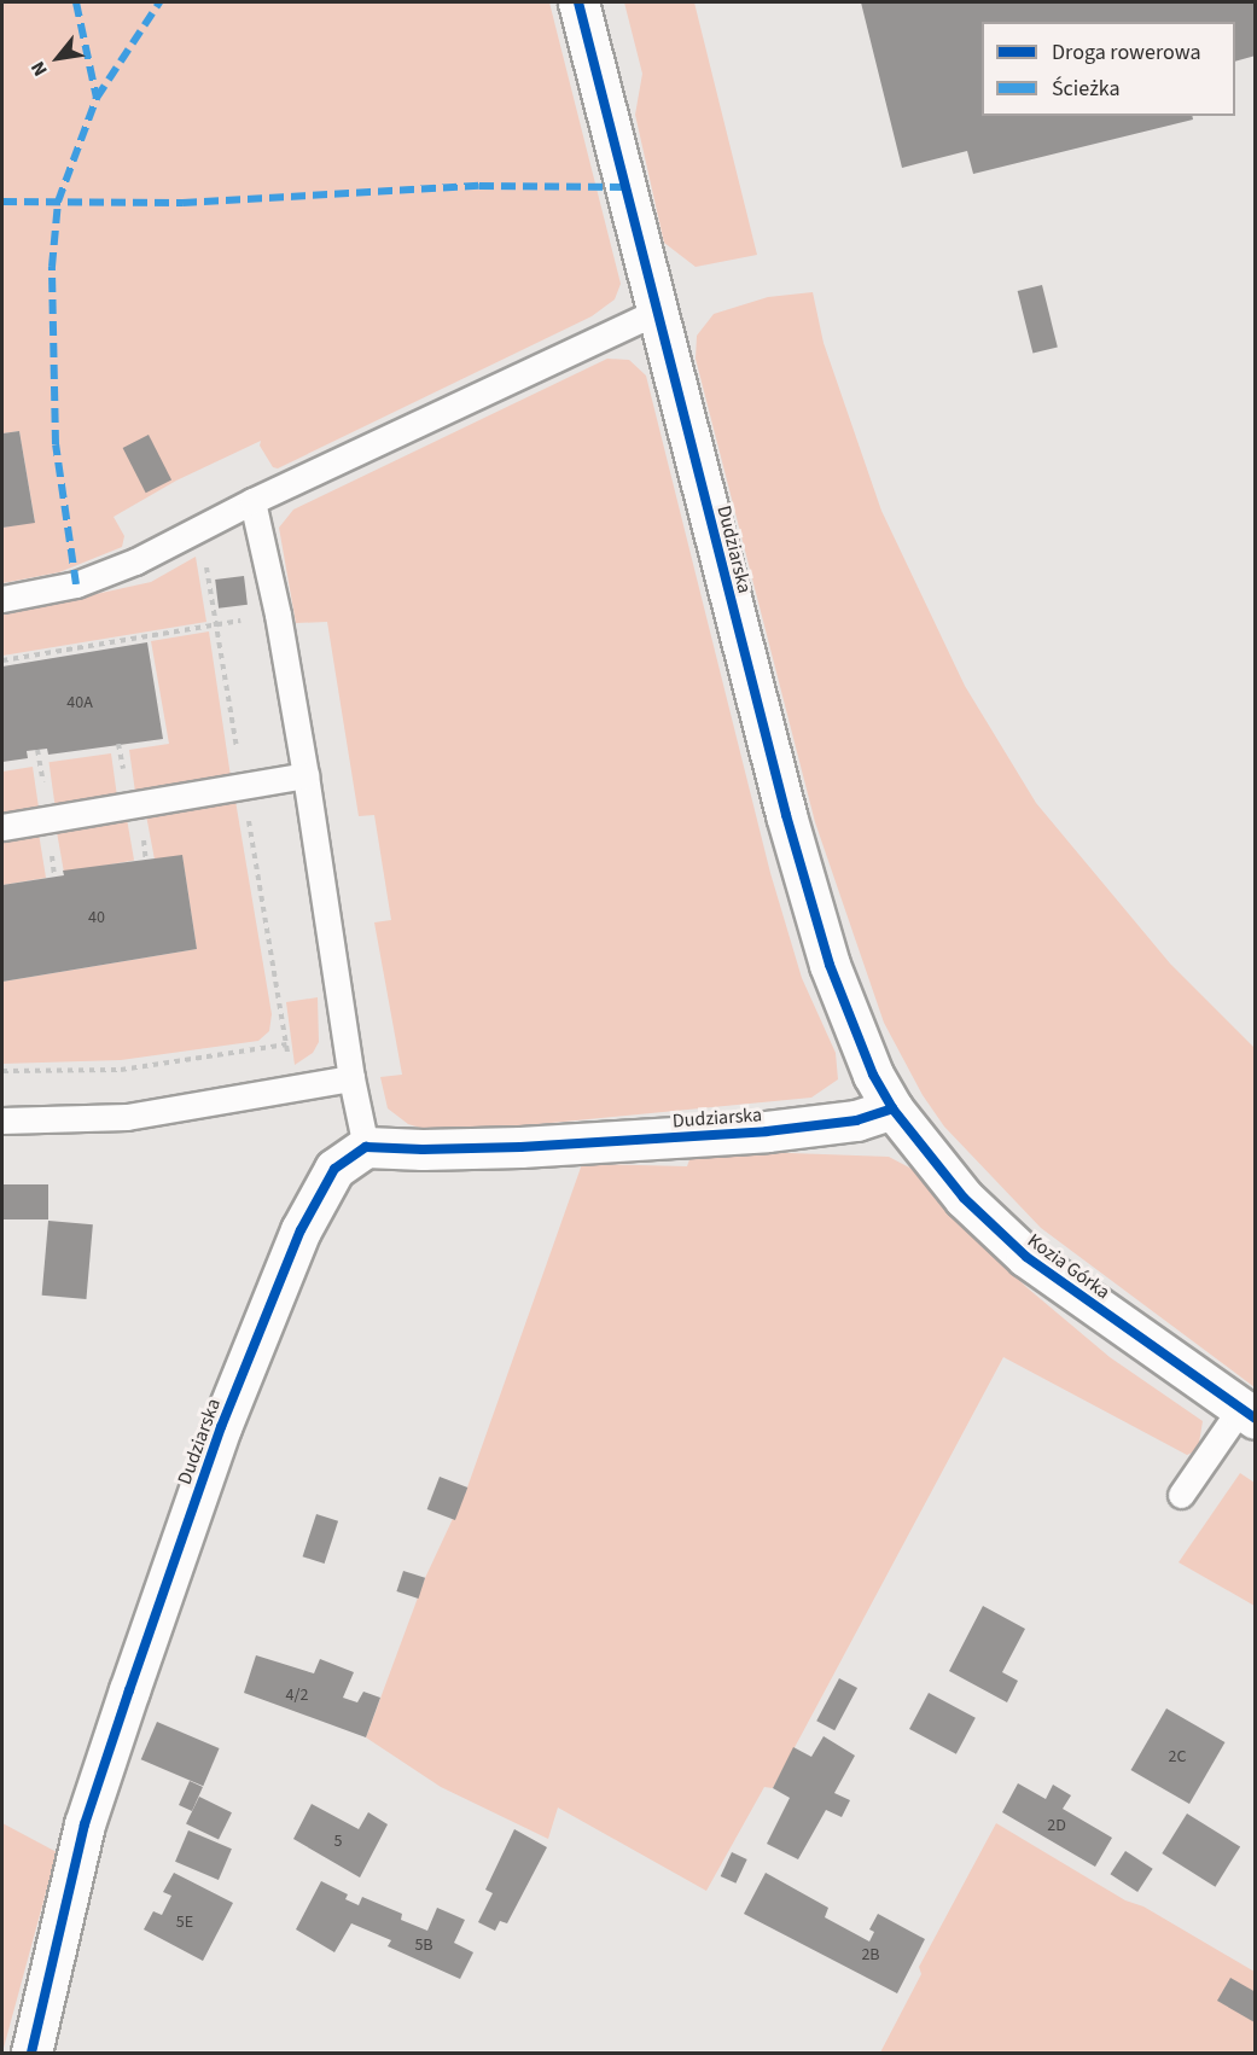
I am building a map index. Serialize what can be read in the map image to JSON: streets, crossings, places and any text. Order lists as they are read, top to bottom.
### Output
{
  "streets": {
    "street": ["Dudziarska", "Kozia Górka"]
  },
  "crossings": [
    ["Dudziarska", "Kozia Górka"]
  ],
  "house_numbers": [
    "40A",
    "40",
    "4/2",
    "2C",
    "2D",
    "5",
    "5E",
    "5B",
    "2B"
  ],
  "legend": ["Droga rowerowa", "Ścieżka"],
  "north": "bottom left"
}
